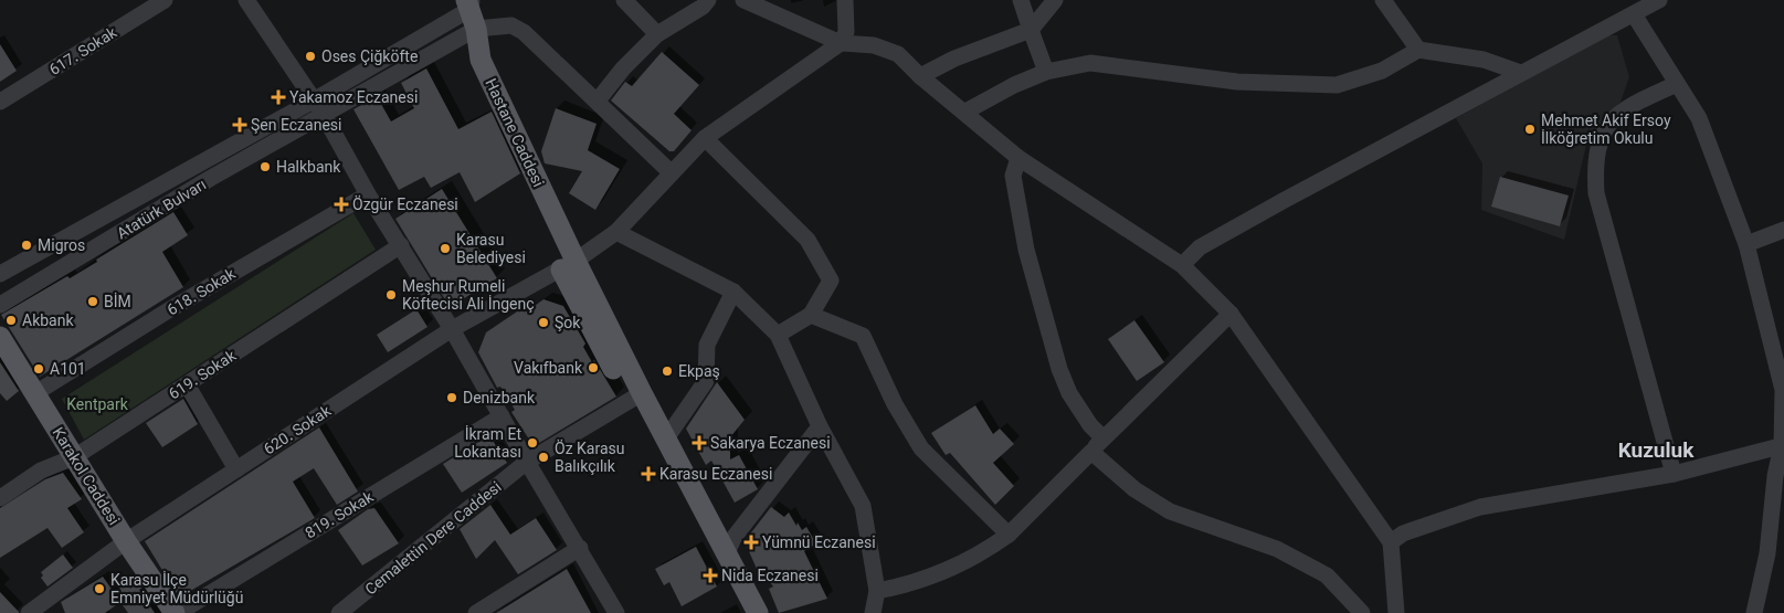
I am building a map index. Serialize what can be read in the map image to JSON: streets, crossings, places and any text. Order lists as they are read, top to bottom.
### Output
{
  "streets": {
    "main road": ["Hastane Caddesi", "Karakol Caddesi"],
    "street": [
      "617. Sokak",
      "Atatürk Bulvarı",
      "618. Sokak",
      "619. Sokak",
      "620. Sokak",
      "819. Sokak",
      "Cemalettin Dere Caddesi"
    ]
  },
  "crossings": [
    ["Hastane Caddesi", "Atatürk Bulvarı"],
    ["Hastane Caddesi", "620. Sokak"],
    ["Hastane Caddesi", "Cemalettin Dere Caddesi"],
    ["618. Sokak", "Karakol Caddesi"],
    ["619. Sokak", "Karakol Caddesi"],
    ["620. Sokak", "Karakol Caddesi"],
    ["Karakol Caddesi", "819. Sokak"]
  ],
  "districts": ["Kuzuluk"],
  "parks": ["Kentpark"],
  "places": {
    "other": [
      "Oses Çiğköfte",
      "Mehmet Akif Ersoy İlköğretim Okulu",
      "Halkbank",
      "Migros",
      "Karasu Belediyesi",
      "Meşhur Rumeli Köftecisi Ali İngenç",
      "BİM",
      "Akbank",
      "Şok",
      "Vakıfbank",
      "A101",
      "Ekpaş",
      "Denizbank",
      "İkram Et Lokantası",
      "Öz Karasu Balıkçılık",
      "Karasu İlçe Emniyet Müdürlüğü"
    ],
    "health": [
      "Yakamoz Eczanesi",
      "Şen Eczanesi",
      "Özgür Eczanesi",
      "Sakarya Eczanesi",
      "Karasu Eczanesi",
      "Yümnü Eczanesi",
      "Nida Eczanesi"
    ]
  }
}
